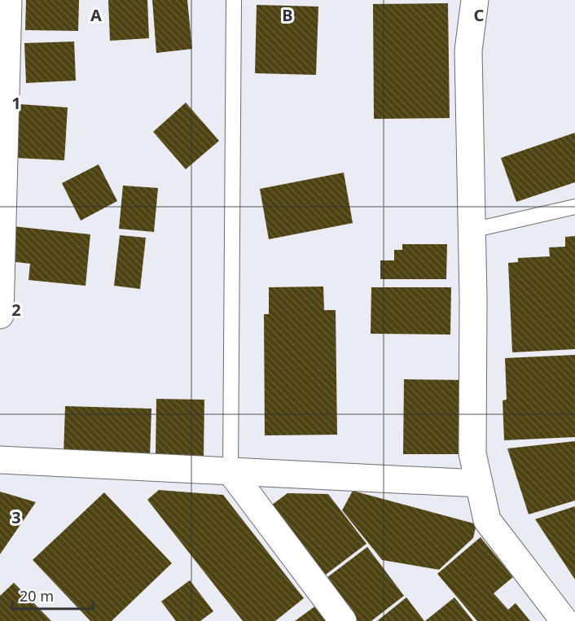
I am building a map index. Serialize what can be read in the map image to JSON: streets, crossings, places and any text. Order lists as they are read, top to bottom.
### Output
{
  "scale_bar": "20 m",
  "grid": {
    "columns": ["A", "B", "C"],
    "rows": ["1", "2", "3"]
  }
}
